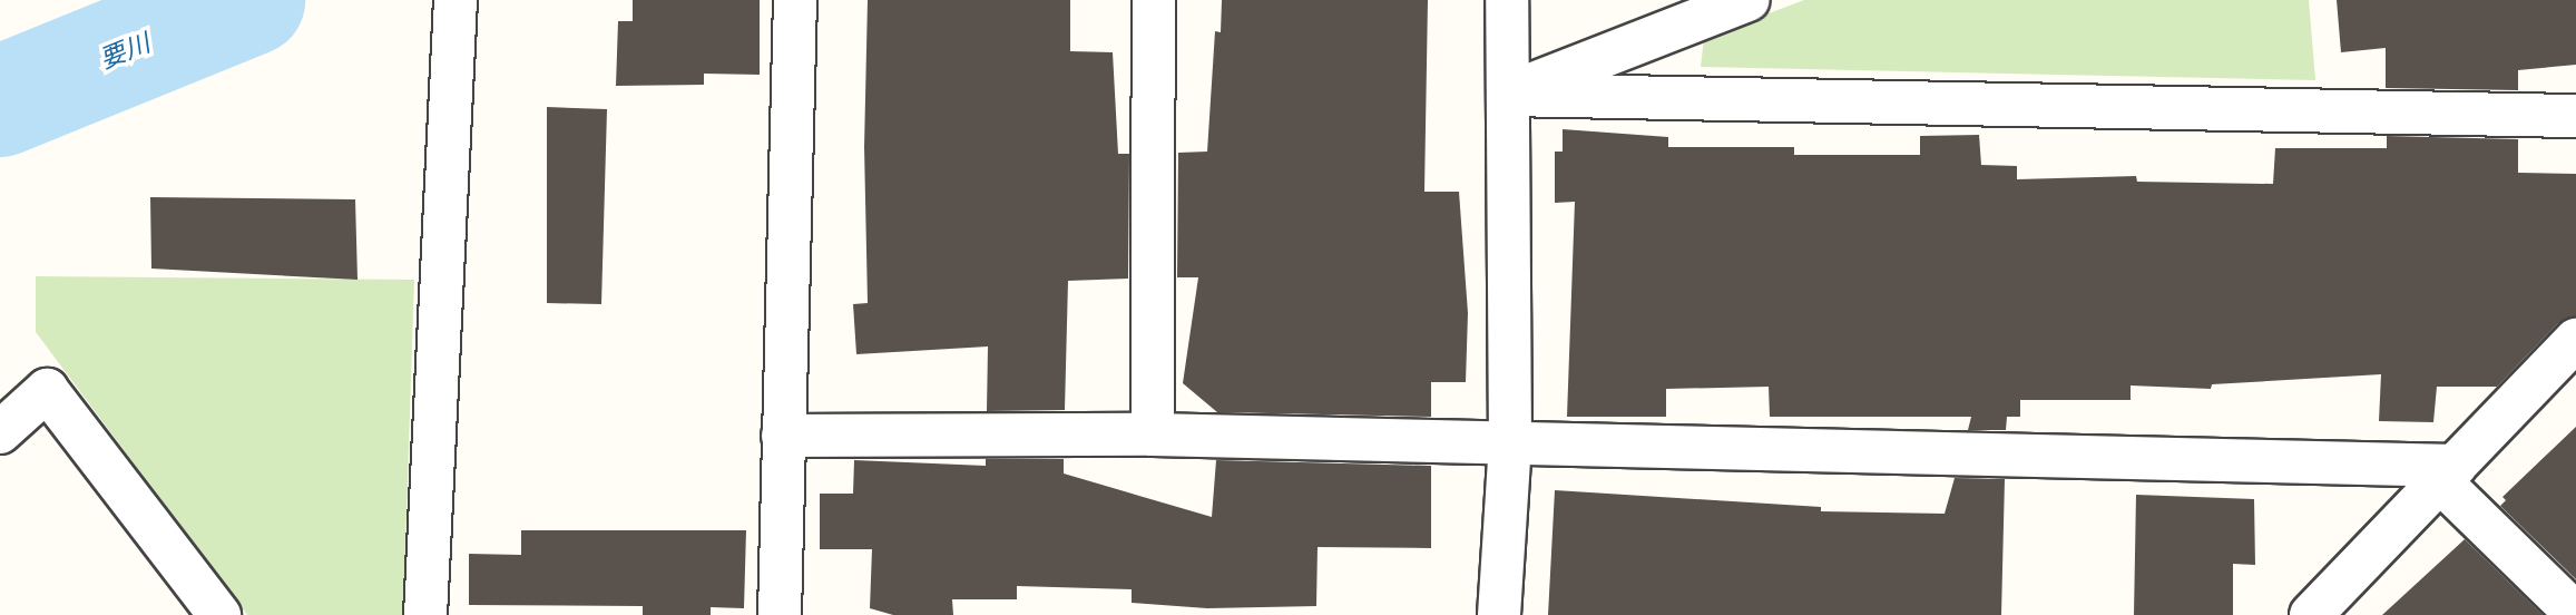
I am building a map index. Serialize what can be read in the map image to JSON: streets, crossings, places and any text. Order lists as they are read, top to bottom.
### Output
{
  "water": ["要川"]
}
